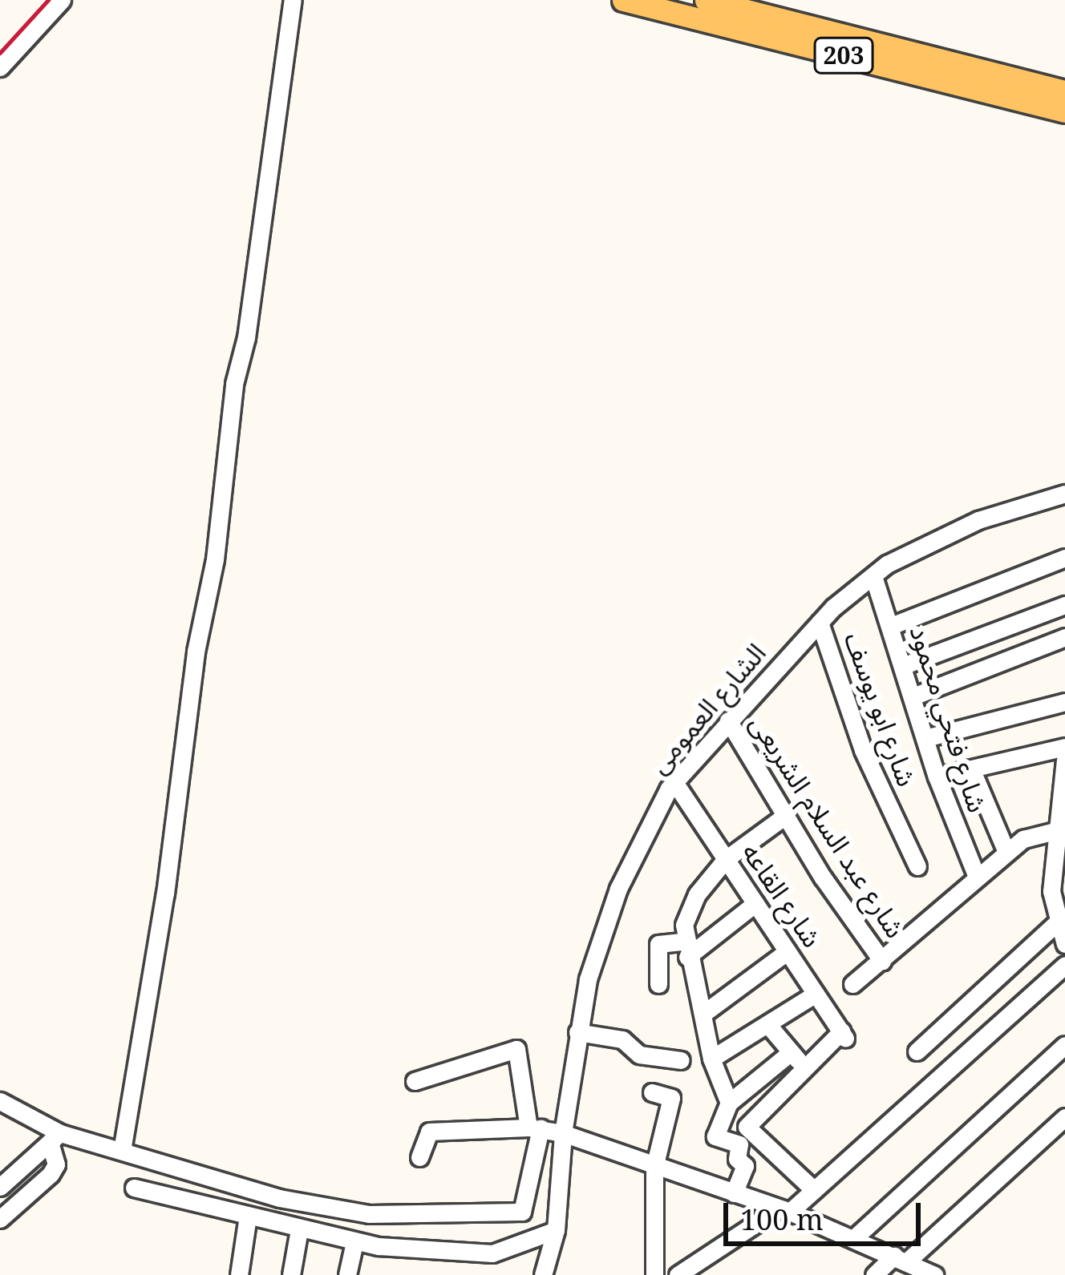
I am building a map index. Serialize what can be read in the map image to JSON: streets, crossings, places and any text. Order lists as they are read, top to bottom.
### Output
{
  "streets": {
    "main road": ["203"],
    "street": [
      "الشارع العمومى",
      "شارع ابو يوسف",
      "شارع فتحي محمود",
      "شارع عبد السلام الشريعى",
      "شارع القاعه"
    ]
  },
  "crossings": [
    ["الشارع العمومى", "شارع ابو يوسف"],
    ["الشارع العمومى", "شارع فتحي محمود"],
    ["الشارع العمومى", "شارع عبد السلام الشريعى"],
    ["الشارع العمومى", "شارع القاعه"]
  ],
  "scale_bar": "100 m"
}
